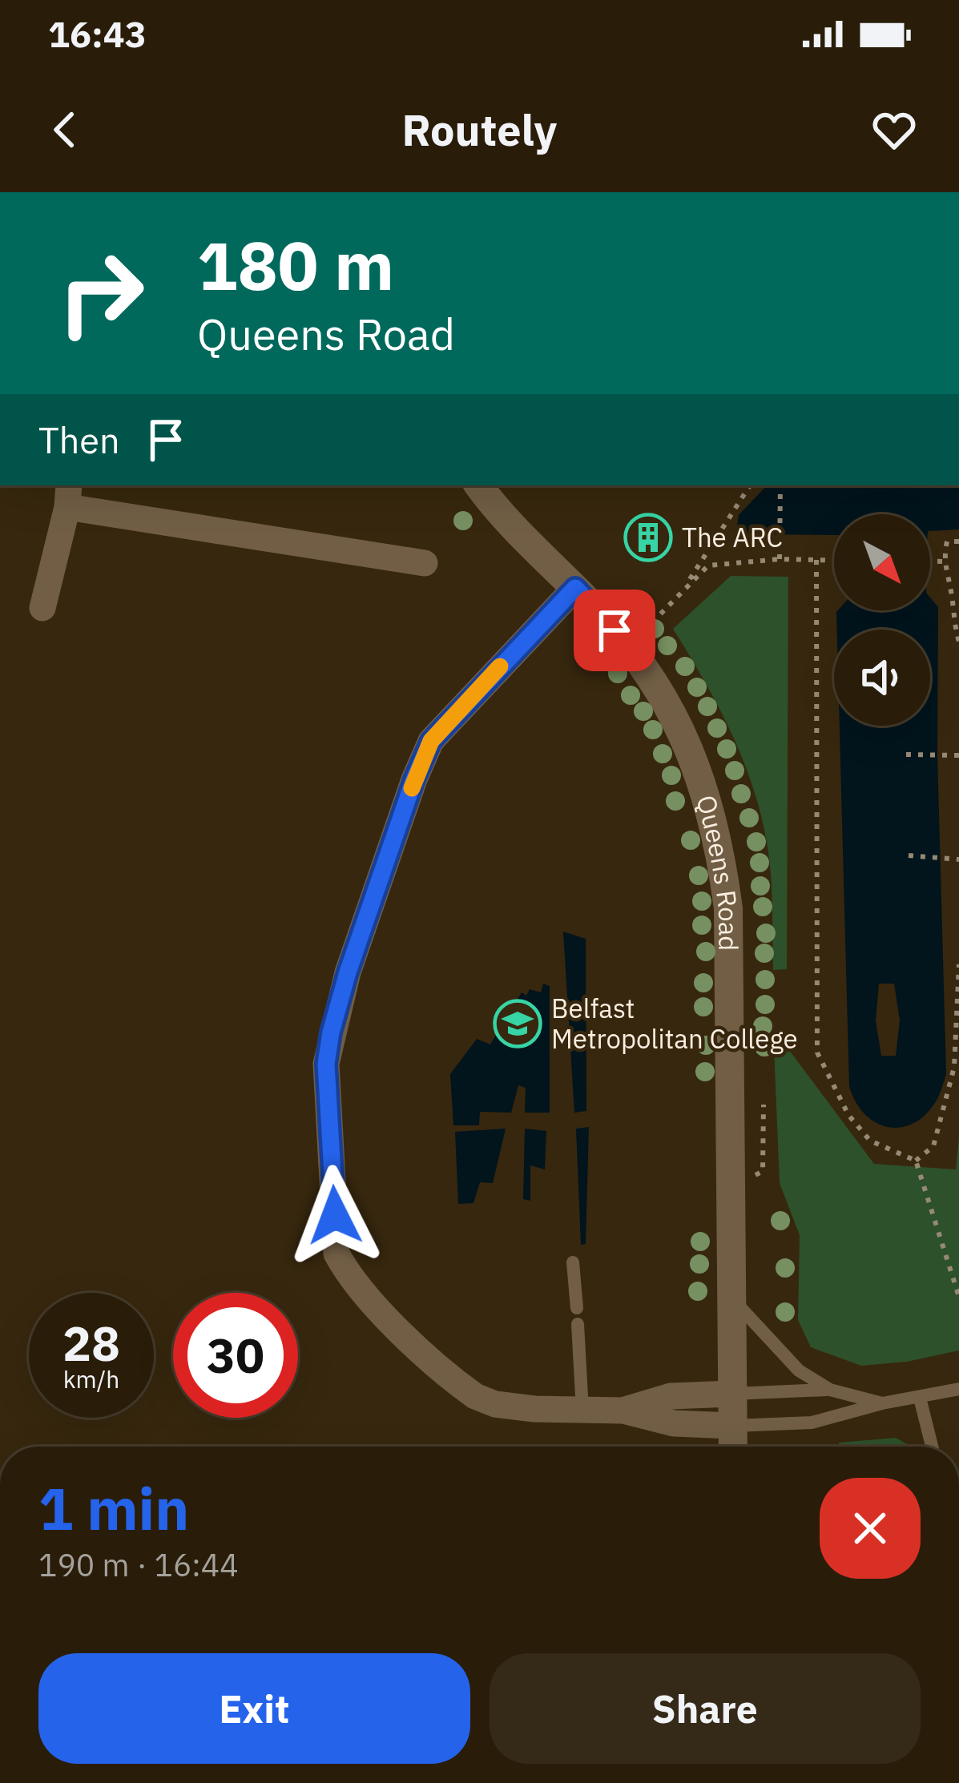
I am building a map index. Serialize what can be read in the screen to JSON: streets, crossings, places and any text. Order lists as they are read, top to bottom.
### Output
{
  "streets": {
    "street": ["Queens Road"]
  },
  "places": {
    "building": ["The ARC"],
    "school or university": ["Belfast Metropolitan College"]
  },
  "north": "bottom right",
  "page": {
    "status": "16:43",
    "header": "Routely",
    "turn": ["180 m", "Queens Road"],
    "then": "Then",
    "speed": "28 km/h",
    "limit": "30",
    "heading": ["1 min", "190 m · 16:44"],
    "buttons": ["Exit", "Share"]
  }
}
